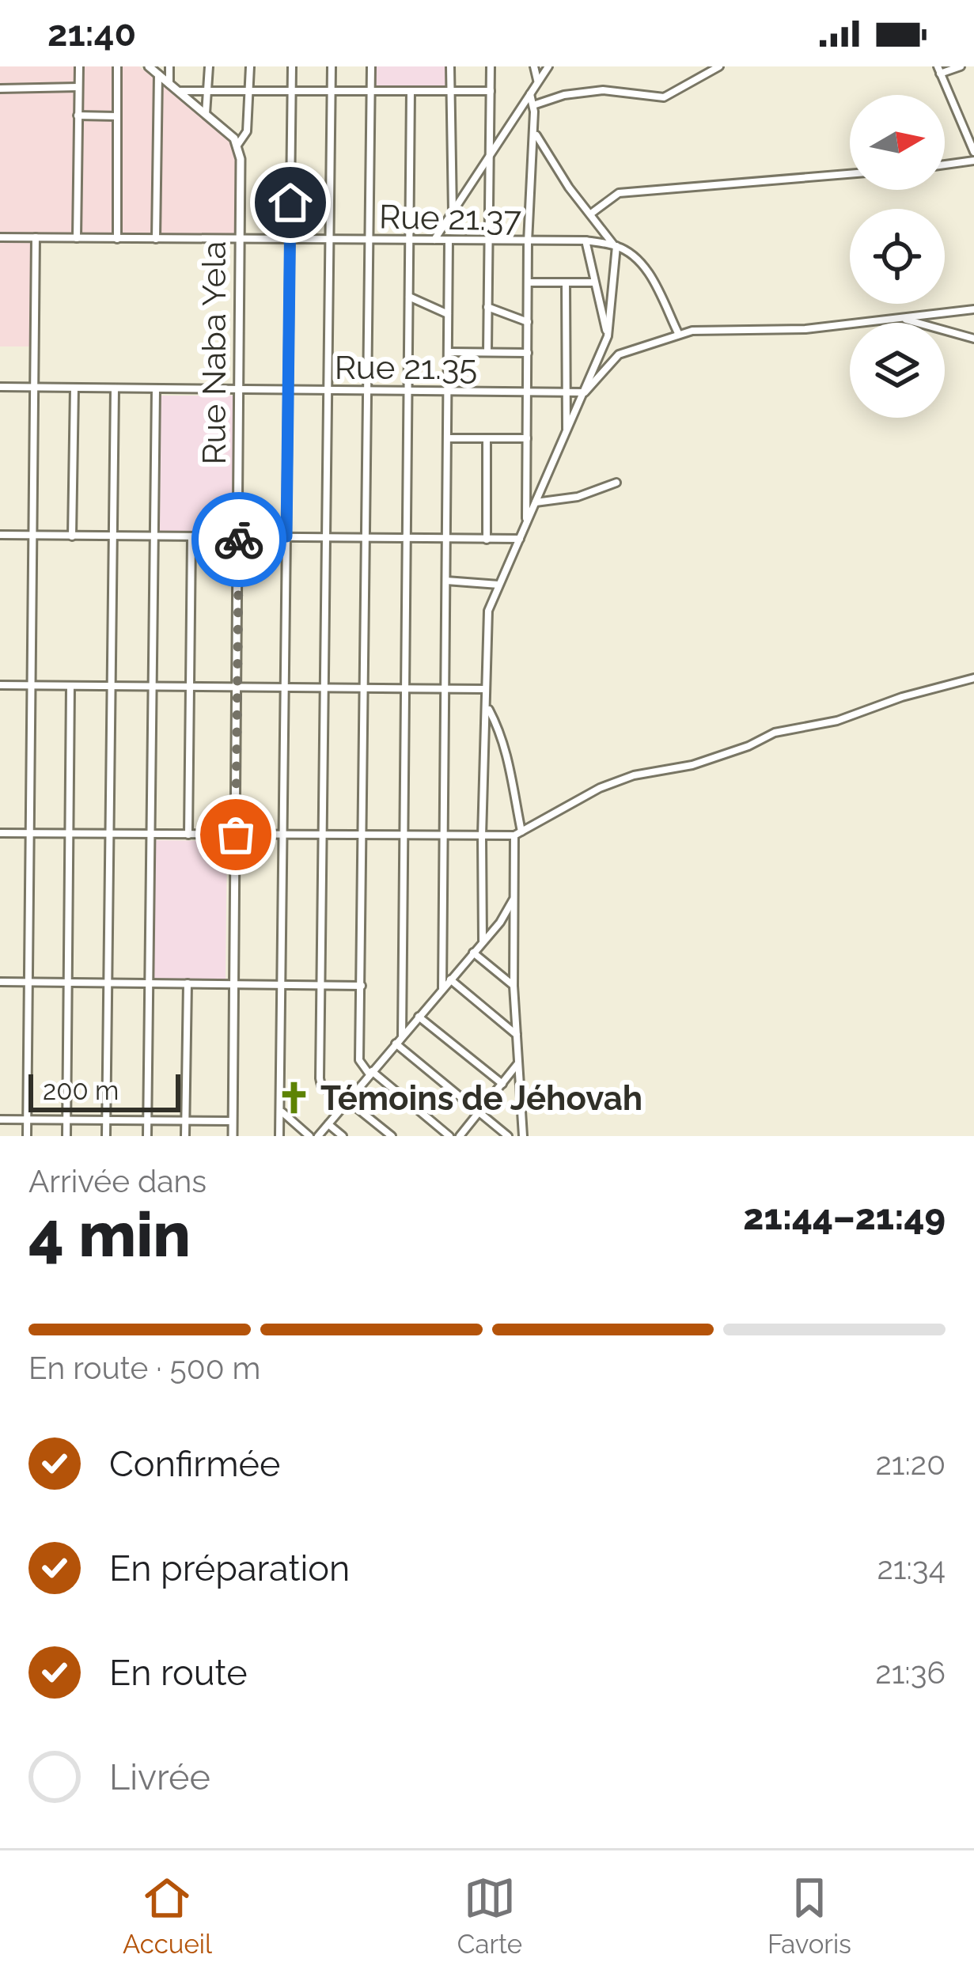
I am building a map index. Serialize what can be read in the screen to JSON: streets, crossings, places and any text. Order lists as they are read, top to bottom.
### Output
{
  "streets": {
    "street": ["Rue 21.37", "Rue Naba Yela", "Rue 21.35"]
  },
  "crossings": [
    ["Rue 21.37", "Rue Naba Yela"],
    ["Rue Naba Yela", "Rue 21.35"]
  ],
  "places": {
    "church": ["Témoins de Jéhovah"]
  },
  "scale_bar": "200 m",
  "north": "right",
  "page": {
    "status": "21:40",
    "scale": "200 m",
    "heading": ["4 min", "Arrivée dans", "21:44–21:49"],
    "bar": "En route · 500 m",
    "list": [
      ["Confirmée", "21:20"],
      ["En préparation", "21:34"],
      ["En route", "21:36"],
      "Livrée"
    ],
    "tabs": ["Accueil", "Carte", "Favoris"]
  }
}
